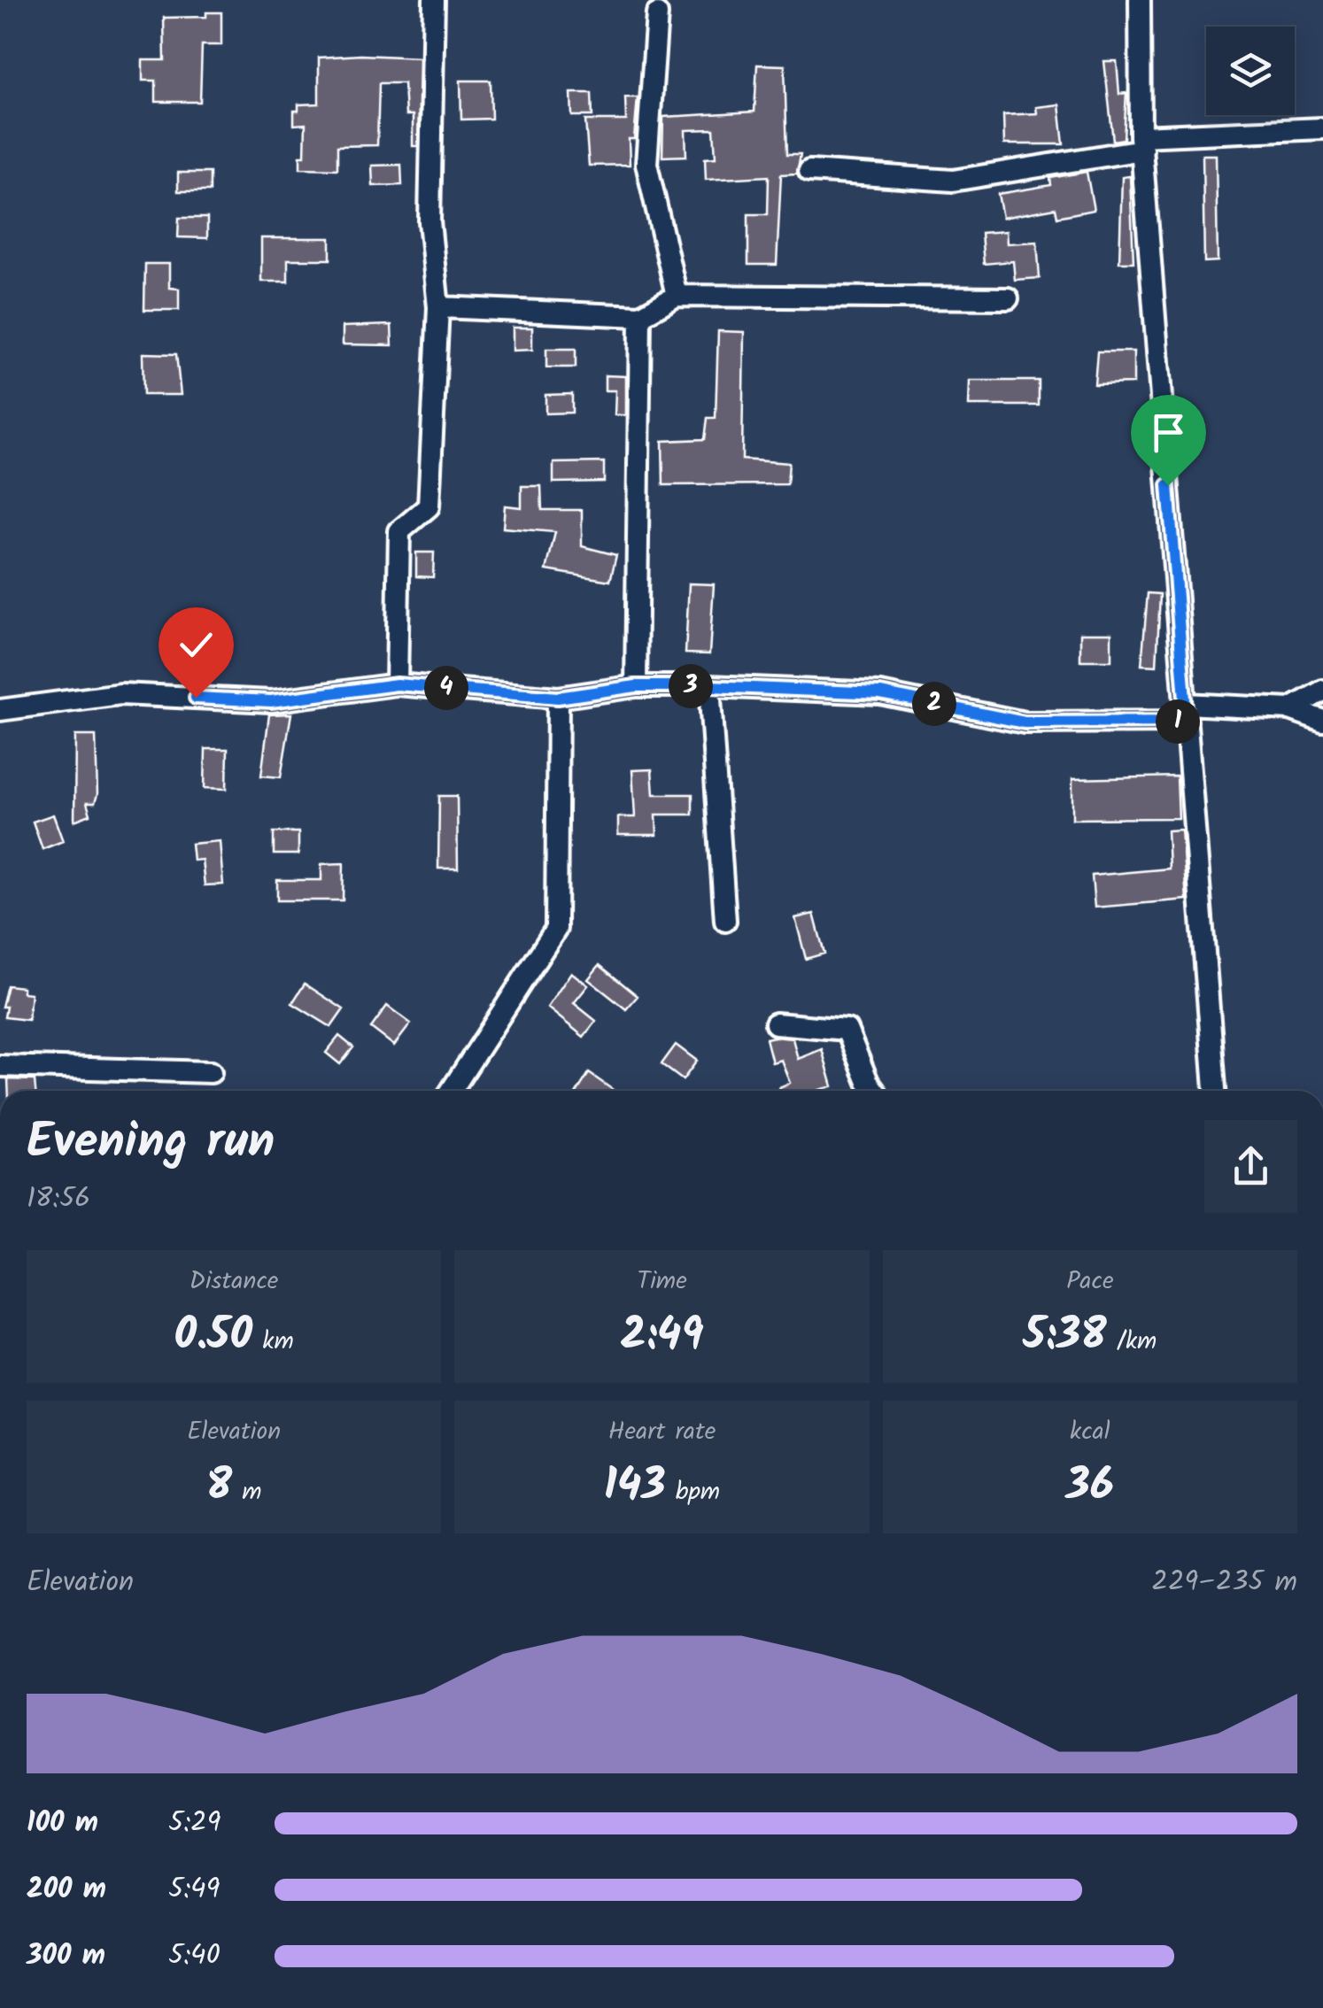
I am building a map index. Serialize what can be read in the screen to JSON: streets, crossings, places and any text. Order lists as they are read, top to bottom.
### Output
{
  "page": {
    "pins": [
      "3",
      "4",
      "2",
      "1"
    ],
    "heading": ["Evening run", "18:56"],
    "stats": [
      ["Distance", "0.50 km"],
      ["Time", "2:49"],
      ["Pace", "5:38 /km"],
      ["Elevation", "8 m"],
      ["Heart rate", "143 bpm"],
      ["kcal", "36"]
    ],
    "chart": ["Elevation", "229–235 m"],
    "list": [
      {
        "name": "100 m",
        "note": "5:29"
      },
      {
        "name": "200 m",
        "note": "5:49"
      },
      {
        "name": "300 m",
        "note": "5:40"
      }
    ]
  }
}
